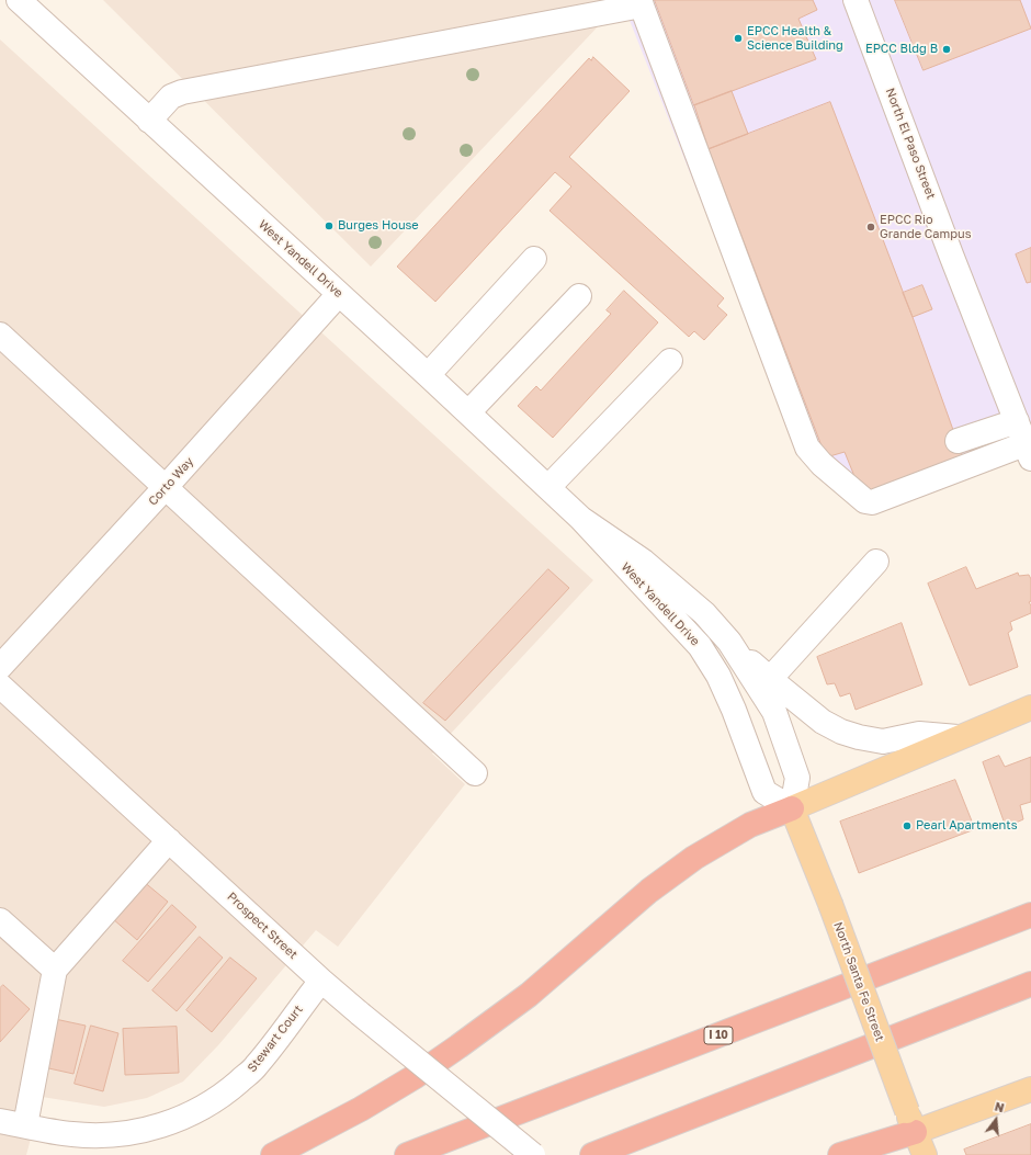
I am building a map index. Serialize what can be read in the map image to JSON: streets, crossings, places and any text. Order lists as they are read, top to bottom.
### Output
{
  "streets": {
    "highway": ["I 10"],
    "main road": ["North Santa Fe Street"],
    "street": [
      "North El Paso Street",
      "West Yandell Drive",
      "Corto Way",
      "Prospect Street",
      "Stewart Court"
    ]
  },
  "crossings": [
    ["West Yandell Drive", "Corto Way"],
    ["West Yandell Drive", "North Santa Fe Street"],
    ["Prospect Street", "Stewart Court"]
  ],
  "places": [
    "EPCC Health & Science Building",
    "EPCC Bldg B",
    "Burges House",
    "EPCC Rio Grande Campus",
    "Pearl Apartments"
  ],
  "north": "top"
}
